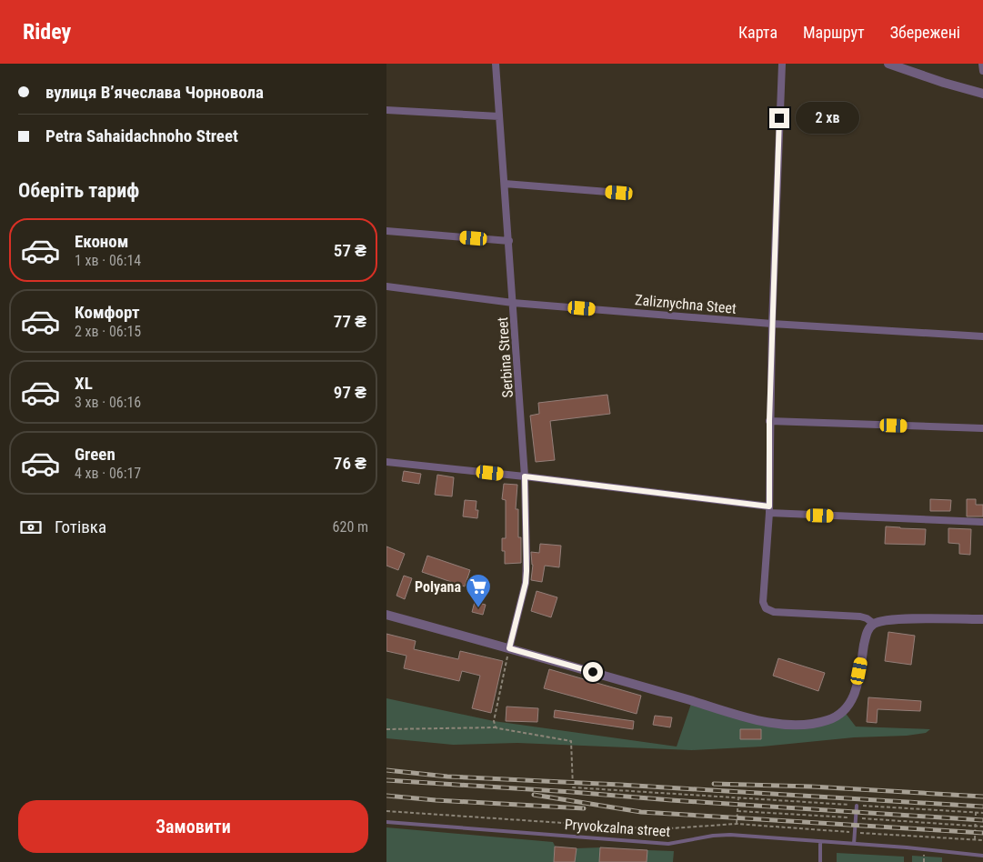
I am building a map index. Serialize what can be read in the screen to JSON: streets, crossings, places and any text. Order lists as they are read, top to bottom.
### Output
{
  "streets": {
    "street": ["Zaliznychna Steet", "Serbina Street"],
    "lane": ["Pryvokzalna street"]
  },
  "crossings": [
    ["Zaliznychna Steet", "Serbina Street"]
  ],
  "places": {
    "supermarket": ["Polyana"]
  },
  "page": {
    "header": "Ridey",
    "nav": ["Карта", "Маршрут", "Збережені"],
    "banner": ["вулиця Вʼячеслава Чорновола", "Petra Sahaidachnoho Street"],
    "bubble": "2 хв",
    "heading": "Оберіть тариф",
    "list": [
      {
        "name": "Економ",
        "note": "1 хв · 06:14",
        "value": "57 ₴"
      },
      {
        "name": "Комфорт",
        "note": "2 хв · 06:15",
        "value": "77 ₴"
      },
      {
        "name": "XL",
        "note": "3 хв · 06:16",
        "value": "97 ₴"
      },
      {
        "name": "Green",
        "note": "4 хв · 06:17",
        "value": "76 ₴"
      }
    ],
    "pay": ["Готівка", "620 m"],
    "buttons": "Замовити"
  }
}
